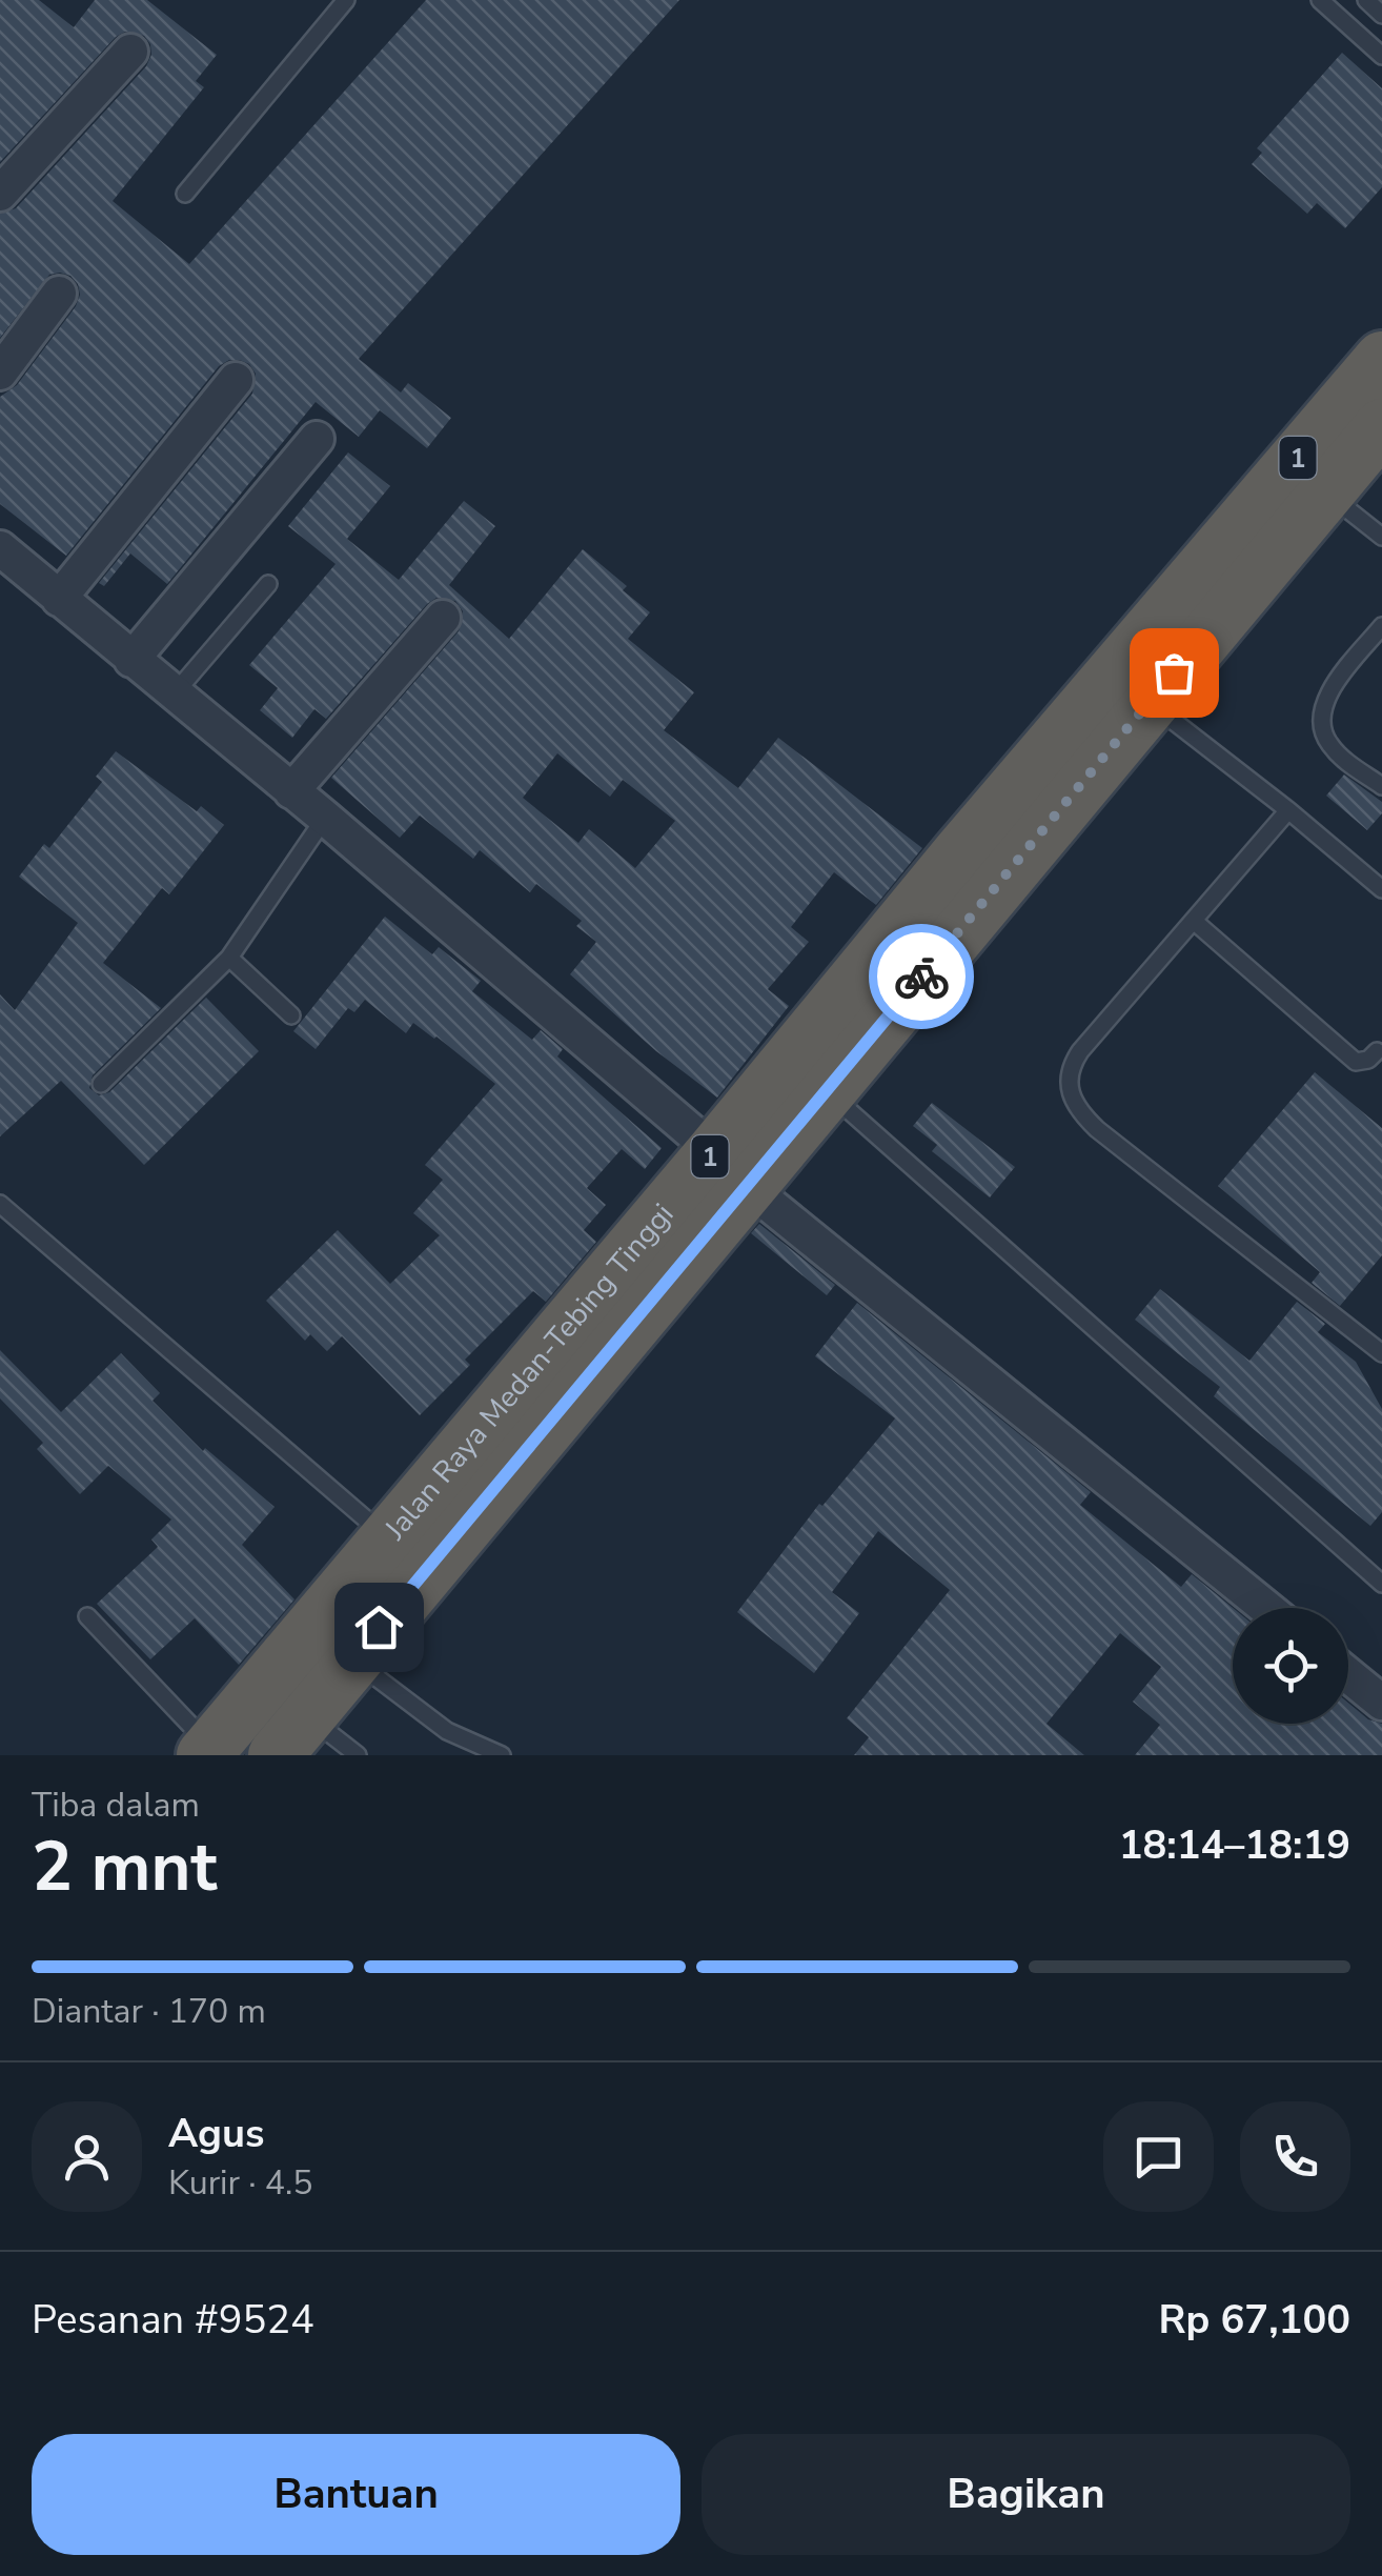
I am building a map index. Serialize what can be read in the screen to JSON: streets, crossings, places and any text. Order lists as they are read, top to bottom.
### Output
{
  "streets": {
    "highway": ["1", "Jalan Raya Medan-Tebing Tinggi"]
  },
  "page": {
    "heading": ["2 mnt", "Tiba dalam", "18:14–18:19"],
    "panel": [
      "Agus",
      "Kurir · 4.5",
      "Pesanan #9524",
      "Rp 67,100"
    ],
    "bar": "Diantar · 170 m",
    "buttons": ["Bantuan", "Bagikan"]
  }
}
